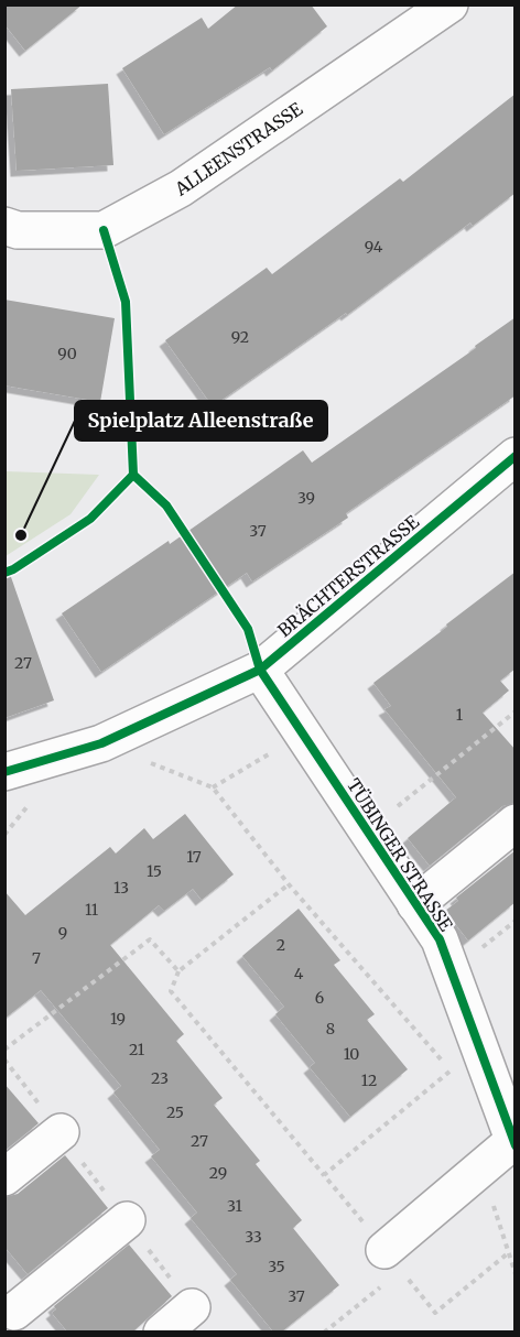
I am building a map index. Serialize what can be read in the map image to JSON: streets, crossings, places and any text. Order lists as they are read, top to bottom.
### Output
{
  "streets": {
    "street": ["ALLEENSTRASSE", "BRÄCHTERSTRASSE", "TÜBINGER STRASSE"]
  },
  "crossings": [
    ["BRÄCHTERSTRASSE", "TÜBINGER STRASSE"]
  ],
  "places": ["Spielplatz Alleenstraße"],
  "house_numbers": [
    "94",
    "92",
    "90",
    "39",
    "37",
    "27",
    "1",
    "17",
    "15",
    "13",
    "11",
    "9",
    "2",
    "7",
    "4",
    "6",
    "19",
    "8",
    "21",
    "10",
    "23",
    "12",
    "25",
    "27",
    "29",
    "31",
    "33",
    "35",
    "37"
  ]
}
